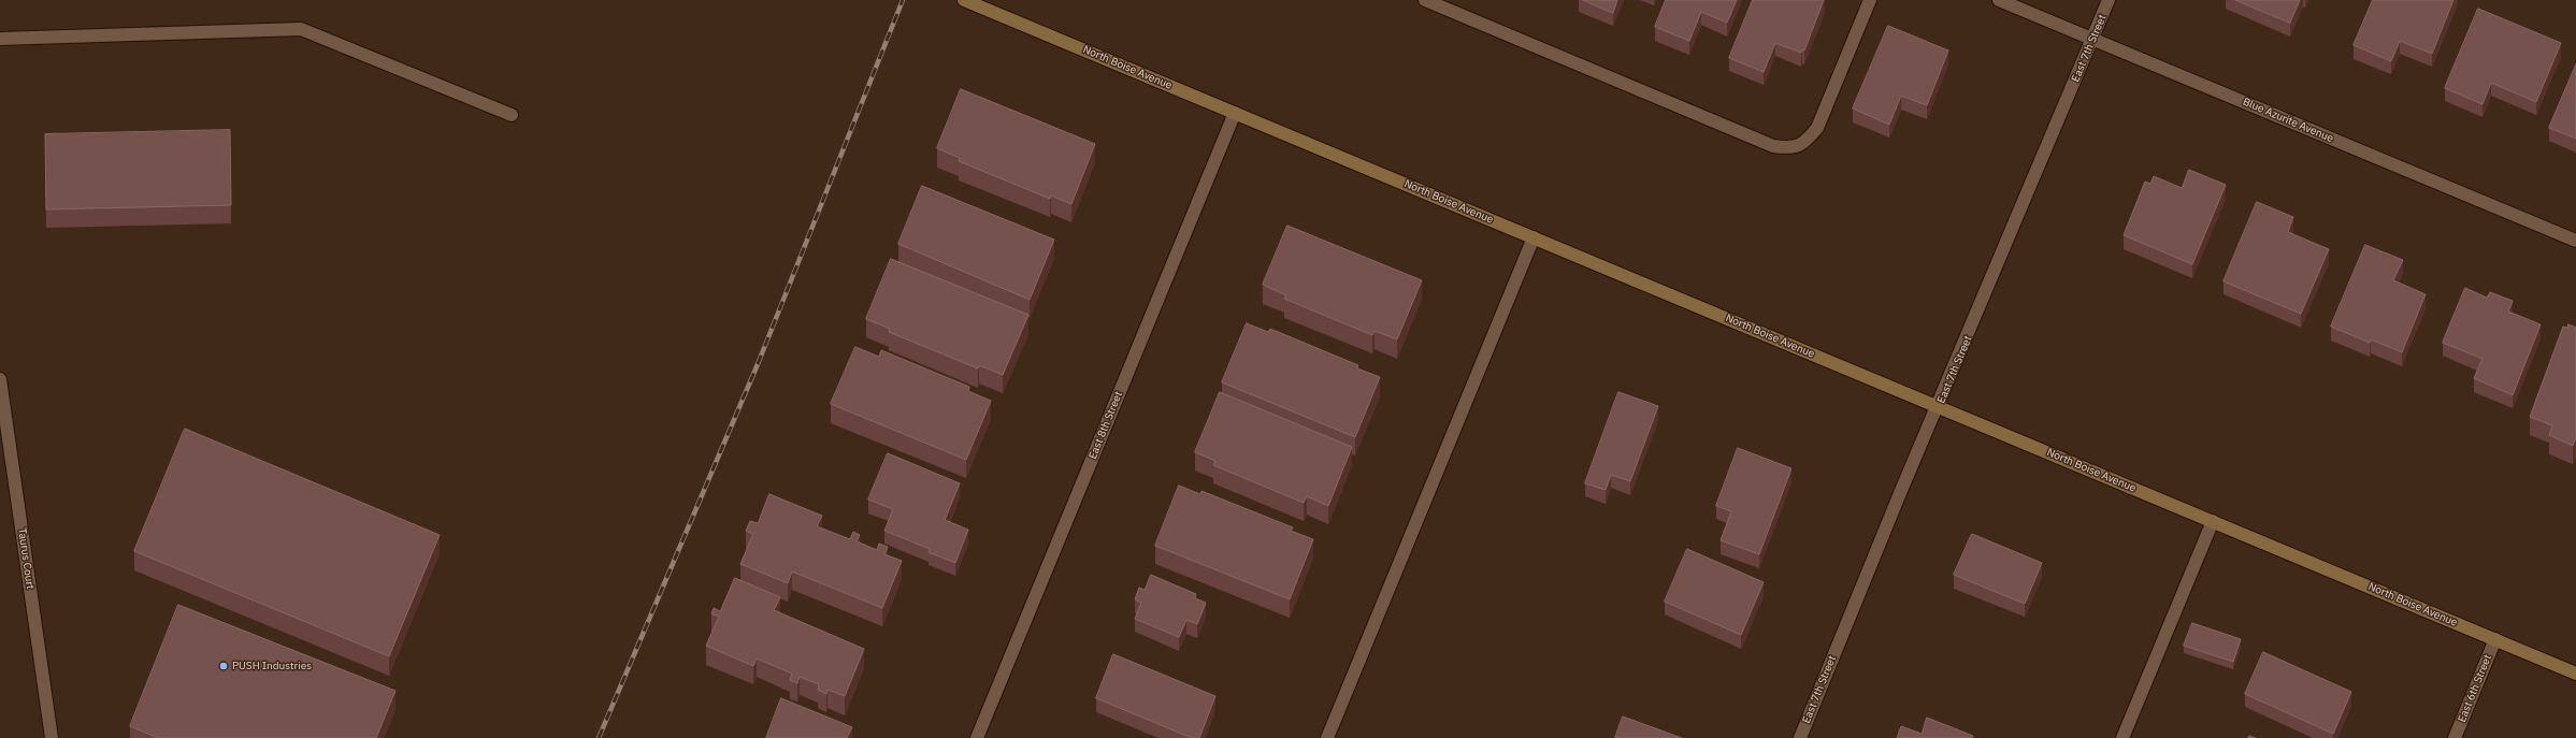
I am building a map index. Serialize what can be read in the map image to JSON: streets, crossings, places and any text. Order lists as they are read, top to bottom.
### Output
{
  "streets": {
    "street": [
      "East 7th Street",
      "North Boise Avenue",
      "Blue Azurite Avenue",
      "East 8th Street",
      "Taurus Court",
      "East 6th Street"
    ]
  },
  "crossings": [
    ["East 7th Street", "North Boise Avenue"],
    ["East 7th Street", "Blue Azurite Avenue"],
    ["North Boise Avenue", "East 8th Street"],
    ["North Boise Avenue", "East 6th Street"]
  ],
  "places": ["PUSH Industries"]
}
